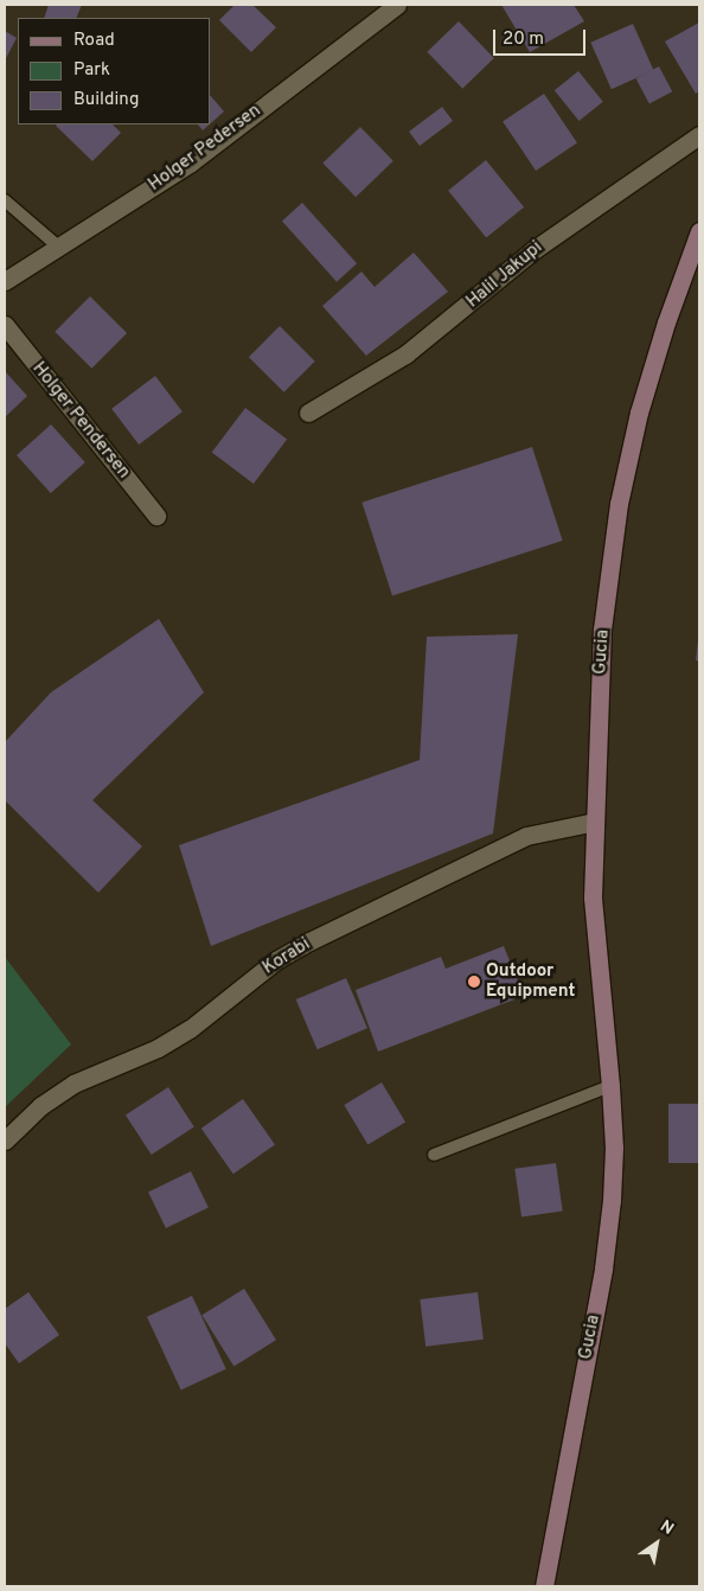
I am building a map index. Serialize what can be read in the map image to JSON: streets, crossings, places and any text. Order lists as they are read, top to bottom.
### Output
{
  "streets": {
    "street": [
      "Holger Pedersen",
      "Halil Jakupi",
      "Holger Pendersen",
      "Gucia",
      "Korabi"
    ]
  },
  "crossings": [
    ["Gucia", "Korabi"]
  ],
  "places": ["Outdoor Equipment"],
  "legend": ["Road", "Park", "Building"],
  "scale_bar": "20 m",
  "north": "top right"
}
